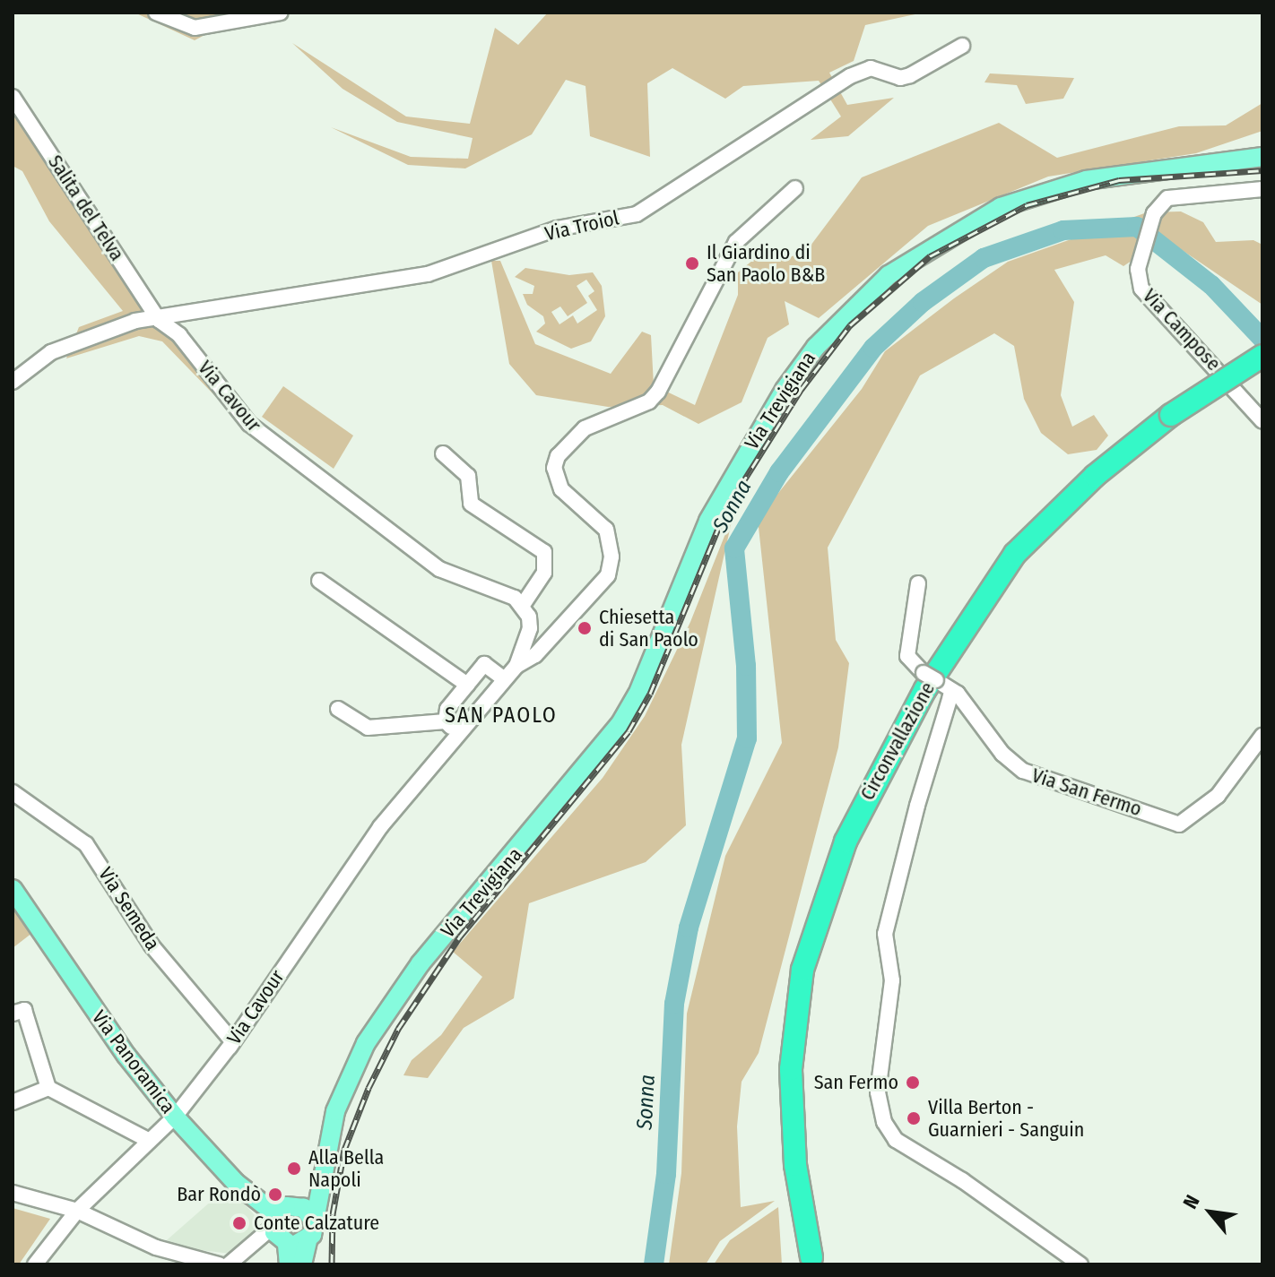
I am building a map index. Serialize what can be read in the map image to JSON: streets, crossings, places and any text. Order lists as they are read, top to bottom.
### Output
{
  "streets": {
    "highway": ["Circonvallazione"],
    "main road": ["Via Trevigiana", "Via Panoramica"],
    "street": [
      "Salita del Telva",
      "Via Troiol",
      "Via Campose",
      "Via Cavour",
      "Via San Fermo",
      "Via Semeda"
    ]
  },
  "crossings": [
    ["Salita del Telva", "Via Troiol"],
    ["Salita del Telva", "Via Cavour"],
    ["Via Troiol", "Via Cavour"],
    ["Via Cavour", "Via Semeda"],
    ["Via Cavour", "Via Panoramica"]
  ],
  "districts": ["SAN PAOLO"],
  "water": ["Sonna"],
  "places": [
    "Il Giardino di San Paolo B&B",
    "Chiesetta di San Paolo",
    "San Fermo",
    "Villa Berton - Guarnieri - Sanguin",
    "Alla Bella Napoli",
    "Bar Rondò",
    "Conte Calzature"
  ],
  "north": "top left"
}
